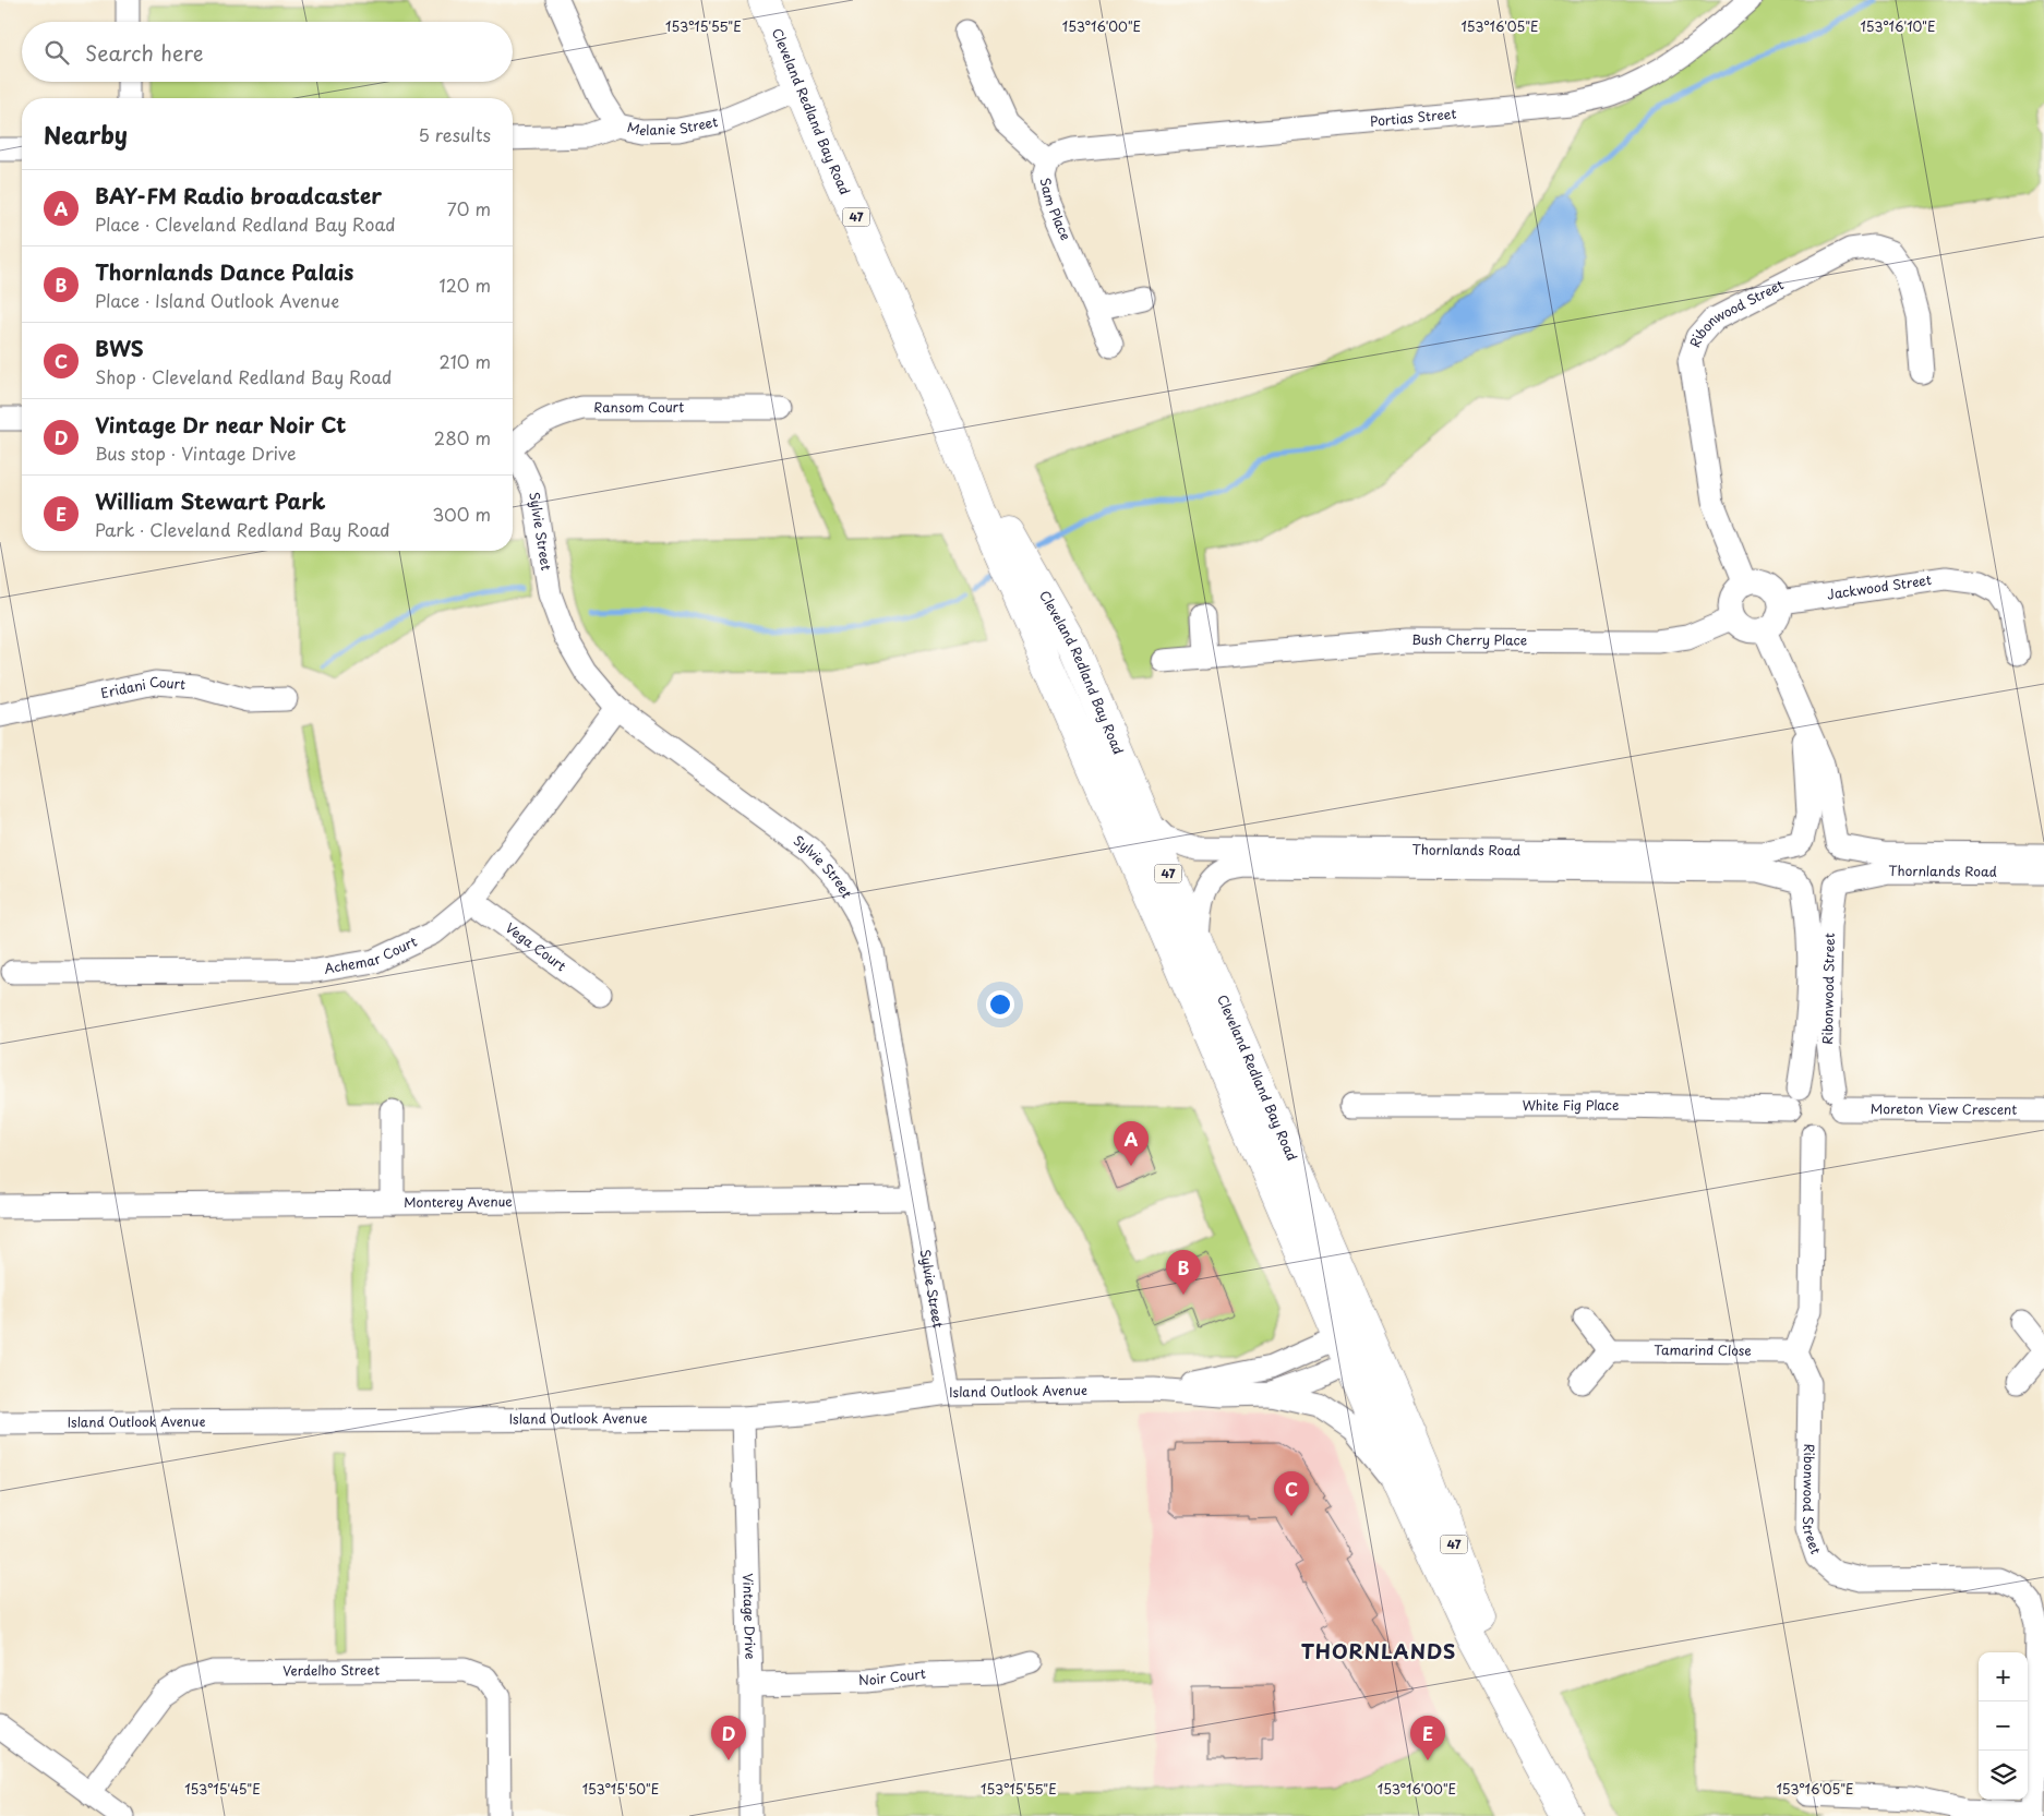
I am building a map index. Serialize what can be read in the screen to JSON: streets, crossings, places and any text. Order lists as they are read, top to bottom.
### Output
{
  "streets": {
    "highway": ["Cleveland Redland Bay Road", "47"],
    "street": [
      "Portias Street",
      "Melanie Street",
      "Sam Place",
      "Ribonwood Street",
      "Ransom Court",
      "Sylvie Street",
      "Jackwood Street",
      "Bush Cherry Place",
      "Eridani Court",
      "Thornlands Road",
      "Vega Court",
      "Achemar Court",
      "White Fig Place",
      "Moreton View Crescent",
      "Monterey Avenue",
      "Tamarind Close",
      "Island Outlook Avenue",
      "Vintage Drive",
      "Verdelho Street",
      "Noir Court"
    ]
  },
  "crossings": [
    ["Cleveland Redland Bay Road", "Melanie Street"],
    ["Cleveland Redland Bay Road", "Thornlands Road"],
    ["Cleveland Redland Bay Road", "Island Outlook Avenue"],
    ["Portias Street", "Sam Place"],
    ["Ribonwood Street", "Jackwood Street"],
    ["Ribonwood Street", "Bush Cherry Place"],
    ["Ribonwood Street", "Thornlands Road"],
    ["Ribonwood Street", "White Fig Place"],
    ["Ribonwood Street", "Moreton View Crescent"],
    ["Ribonwood Street", "Tamarind Close"],
    ["Sylvie Street", "Achemar Court"],
    ["Sylvie Street", "Monterey Avenue"],
    ["Sylvie Street", "Island Outlook Avenue"],
    ["Jackwood Street", "Bush Cherry Place"],
    ["Vega Court", "Achemar Court"],
    ["White Fig Place", "Moreton View Crescent"],
    ["Island Outlook Avenue", "Vintage Drive"],
    ["Vintage Drive", "Noir Court"]
  ],
  "districts": ["THORNLANDS"],
  "page": {
    "search": "Search here",
    "heading": ["Nearby", "5 results"],
    "list": [
      {
        "mark": "A",
        "name": "BAY-FM Radio broadcaster",
        "note": "Place · Cleveland Redland Bay Road",
        "value": "70 m"
      },
      {
        "mark": "B",
        "name": "Thornlands Dance Palais",
        "note": "Place · Island Outlook Avenue",
        "value": "120 m"
      },
      {
        "mark": "C",
        "name": "BWS",
        "note": "Shop · Cleveland Redland Bay Road",
        "value": "210 m"
      },
      {
        "mark": "D",
        "name": "Vintage Dr near Noir Ct",
        "note": "Bus stop · Vintage Drive",
        "value": "280 m"
      },
      {
        "mark": "E",
        "name": "William Stewart Park",
        "note": "Park · Cleveland Redland Bay Road",
        "value": "300 m"
      }
    ],
    "pins": [
      "A",
      "B",
      "C",
      "D",
      "E"
    ],
    "map_buttons": ["+", "−"]
  },
  "coordinates": [
    "153°15'55\"E",
    "153°16'00\"E",
    "153°16'05\"E",
    "153°16'10\"E",
    "153°15'45\"E",
    "153°15'50\"E"
  ]
}
